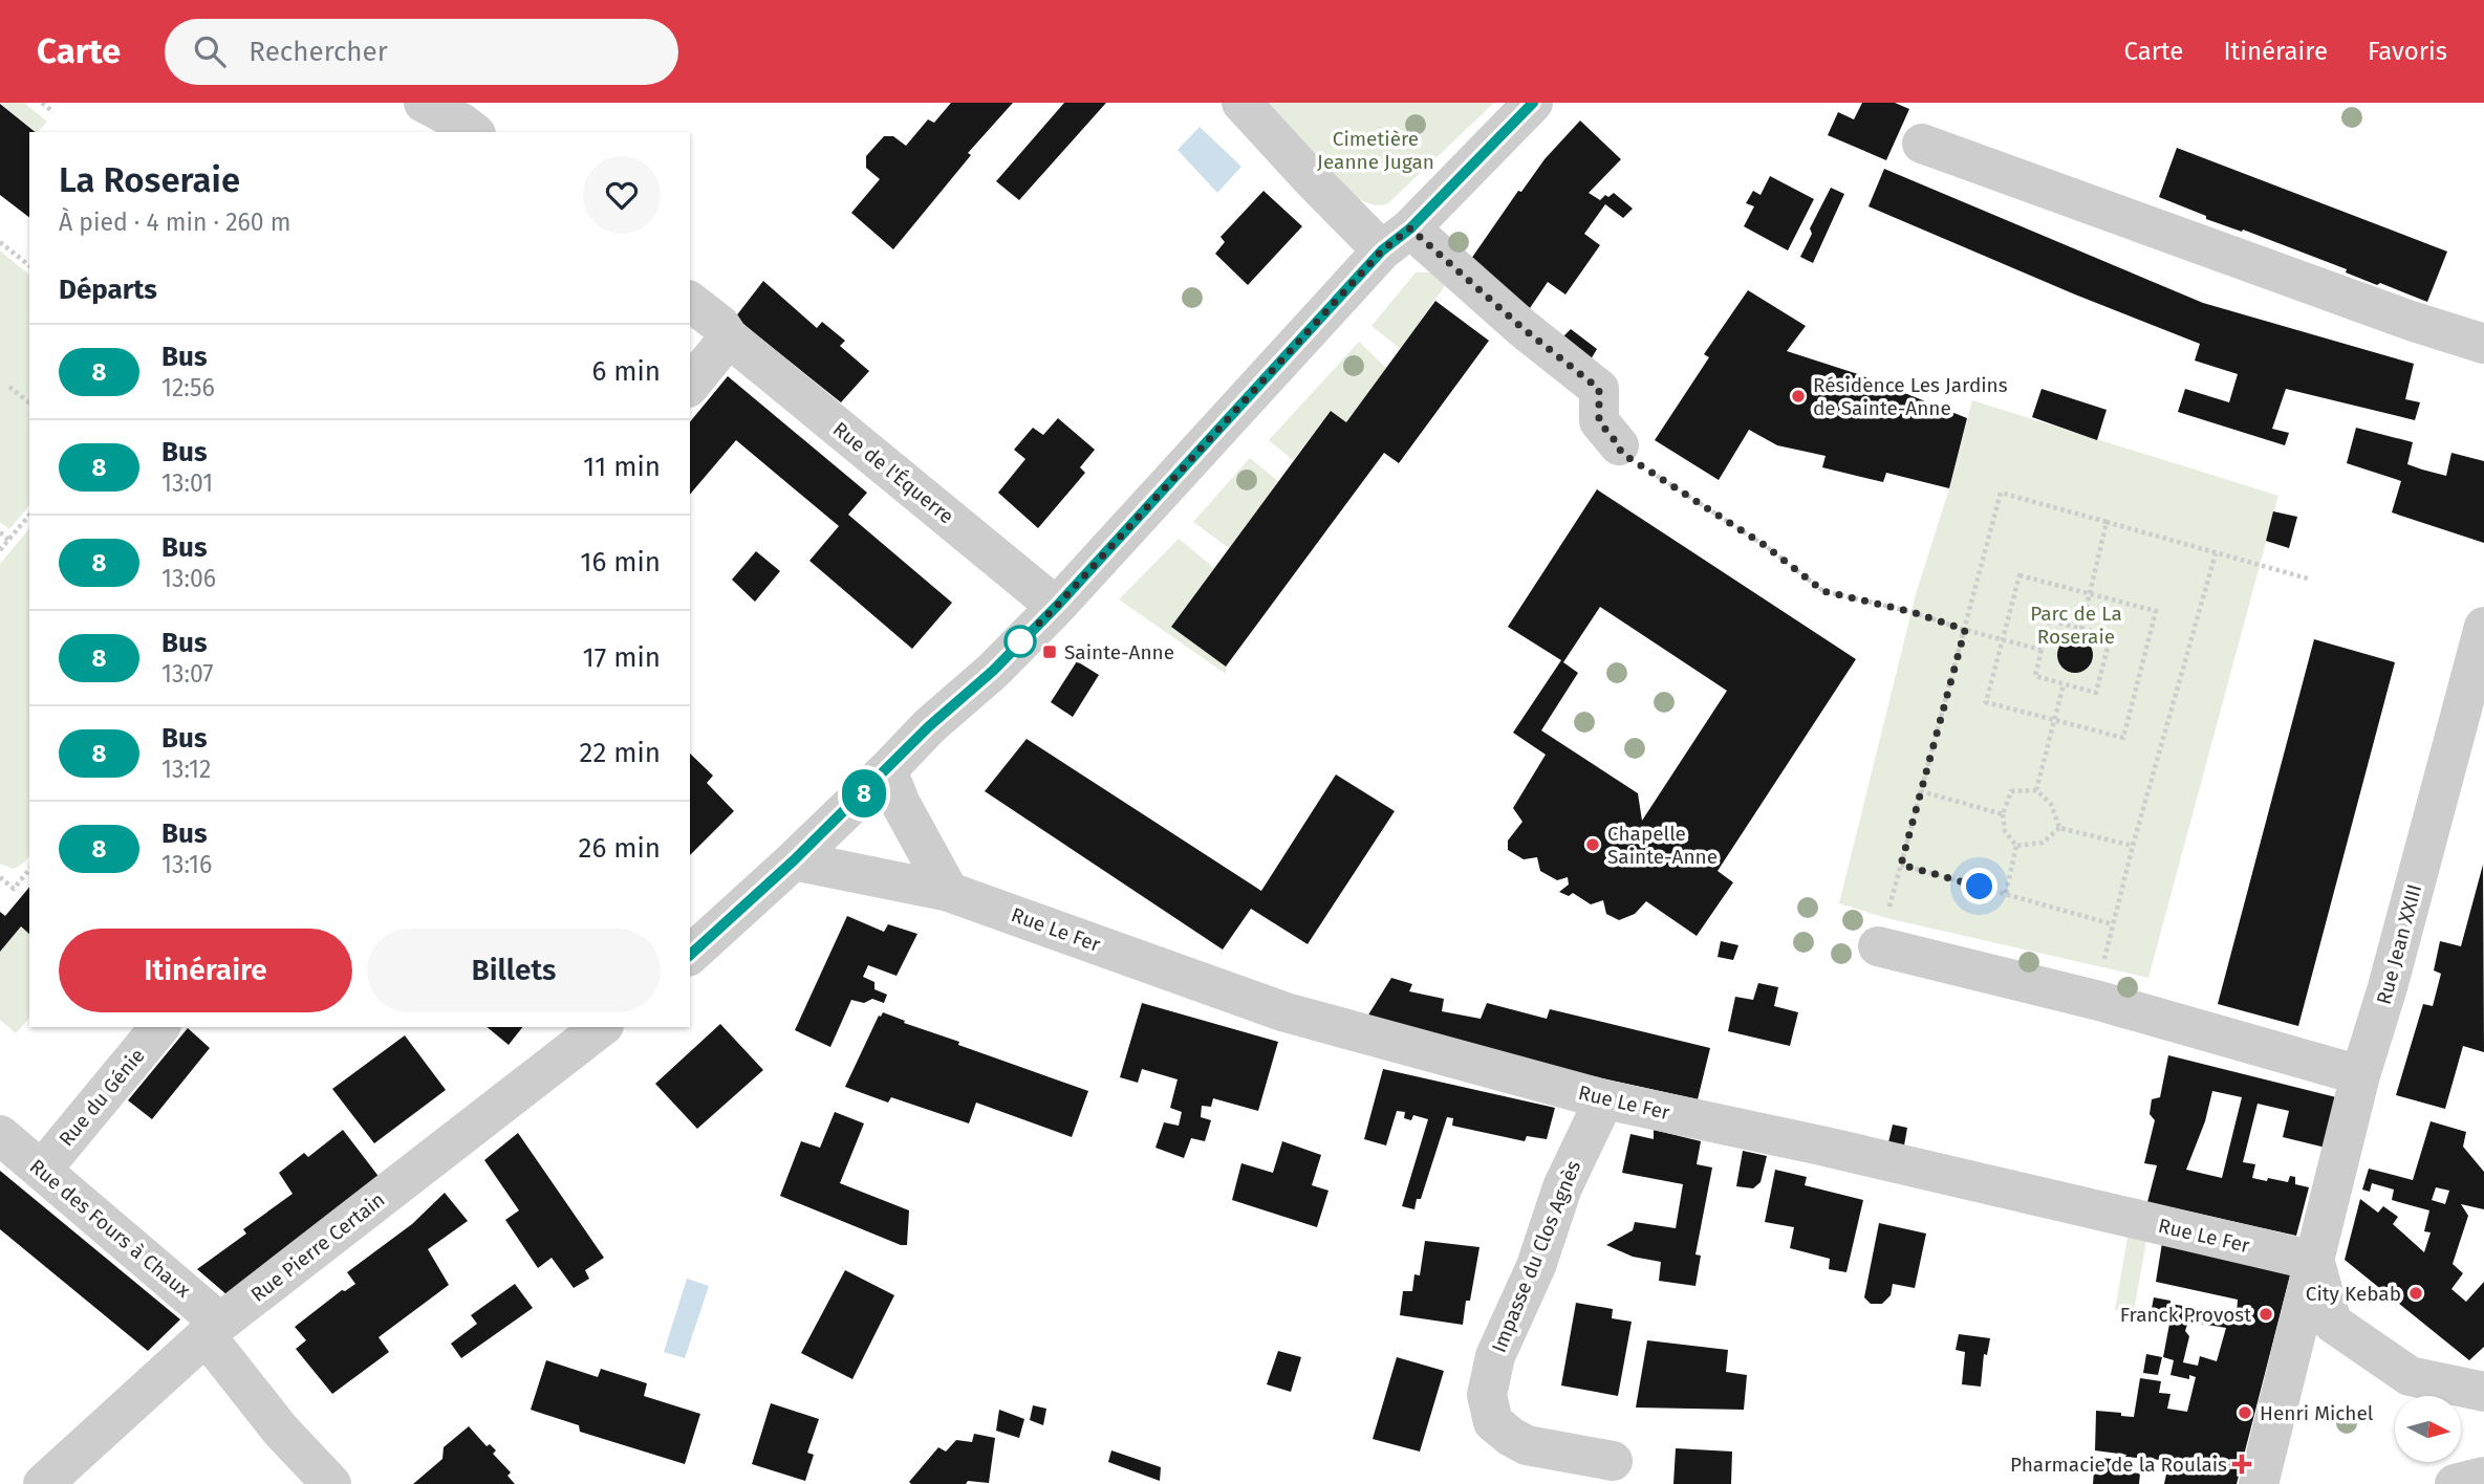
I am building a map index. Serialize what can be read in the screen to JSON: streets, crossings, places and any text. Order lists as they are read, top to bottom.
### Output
{
  "streets": {
    "street": [
      "Rue de l'Équerre",
      "Rue Le Fer",
      "Rue Jean XXIII",
      "Rue du Génie",
      "Rue des Fours à Chaux",
      "Rue Pierre Certain",
      "Impasse du Clos Agnès"
    ]
  },
  "crossings": [
    ["Rue Le Fer", "Rue Jean XXIII"],
    ["Rue Le Fer", "Impasse du Clos Agnès"],
    ["Rue du Génie", "Rue des Fours à Chaux"],
    ["Rue des Fours à Chaux", "Rue Pierre Certain"]
  ],
  "parks": ["Cimetière Jeanne Jugan", "Parc de La Roseraie"],
  "places": {
    "other": [
      "Résidence Les Jardins de Sainte-Anne",
      "Chapelle Sainte-Anne",
      "City Kebab",
      "Franck Provost",
      "Henri Michel"
    ],
    "transit": ["Sainte-Anne"],
    "health": ["Pharmacie de la Roulais"]
  },
  "lines": ["bus line 8"],
  "north": "right",
  "page": {
    "header": "Carte",
    "search": "Rechercher",
    "nav": ["Carte", "Itinéraire", "Favoris"],
    "on_map": "8",
    "heading": [
      ["La Roseraie", "À pied · 4 min · 260 m"],
      "Départs"
    ],
    "list": [
      {
        "mark": "8",
        "name": "Bus",
        "note": "12:56",
        "value": "6 min"
      },
      {
        "mark": "8",
        "name": "Bus",
        "note": "13:01",
        "value": "11 min"
      },
      {
        "mark": "8",
        "name": "Bus",
        "note": "13:06",
        "value": "16 min"
      },
      {
        "mark": "8",
        "name": "Bus",
        "note": "13:07",
        "value": "17 min"
      },
      {
        "mark": "8",
        "name": "Bus",
        "note": "13:12",
        "value": "22 min"
      },
      {
        "mark": "8",
        "name": "Bus",
        "note": "13:16",
        "value": "26 min"
      }
    ],
    "buttons": ["Itinéraire", "Billets"]
  }
}
